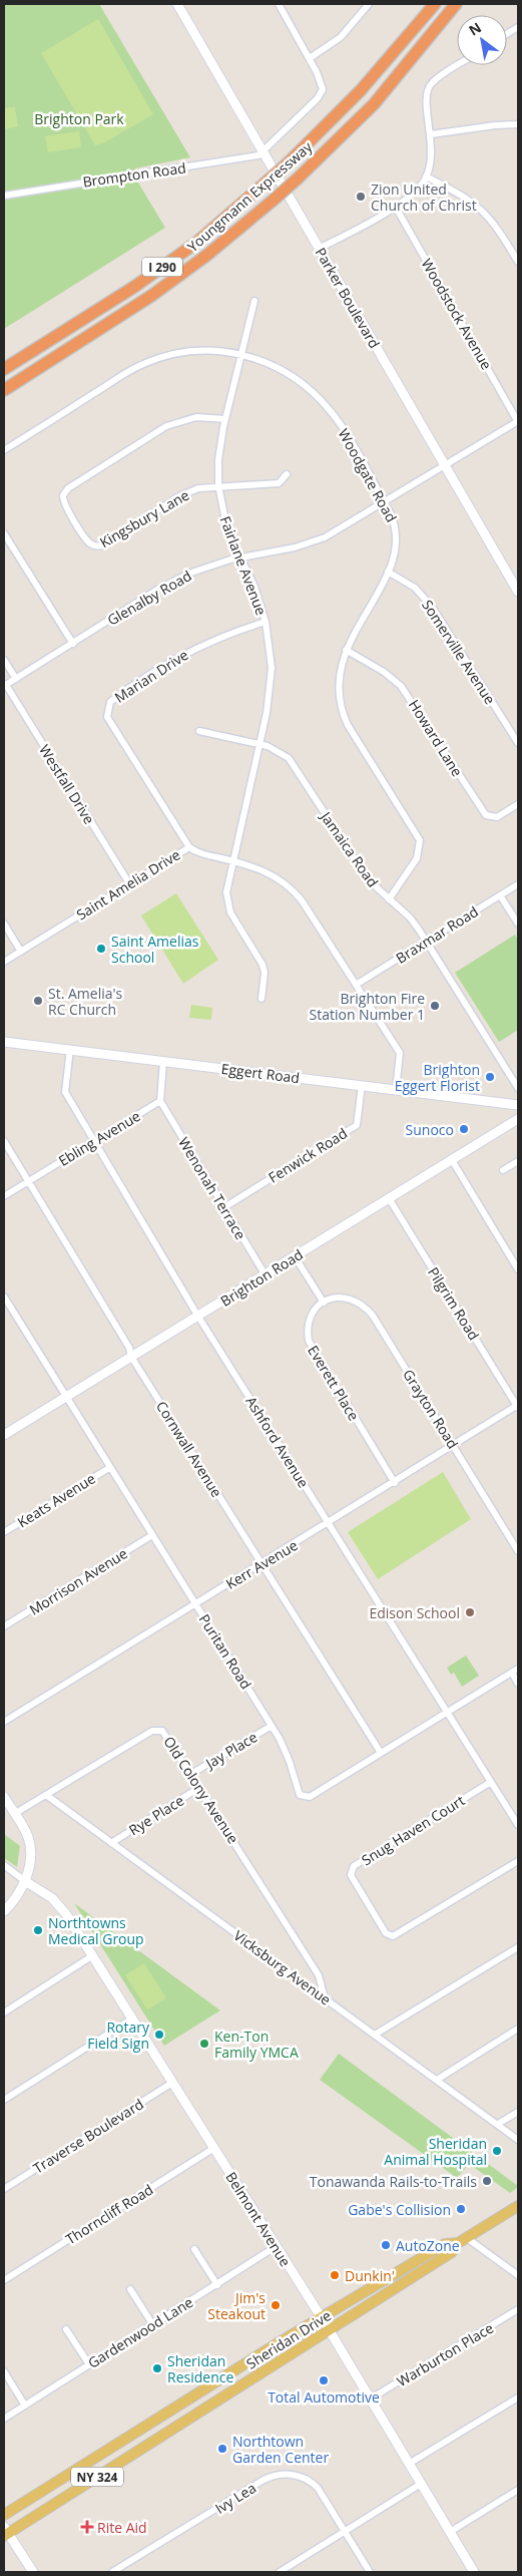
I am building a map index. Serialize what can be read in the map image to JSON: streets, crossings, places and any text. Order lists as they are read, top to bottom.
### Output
{
  "streets": {
    "highway": ["Youngmann Expressway", "I 290"],
    "main road": ["Sheridan Drive", "NY 324"],
    "street": [
      "Brompton Road",
      "Parker Boulevard",
      "Woodstock Avenue",
      "Woodgate Road",
      "Kingsbury Lane",
      "Fairlane Avenue",
      "Glenalby Road",
      "Somerville Avenue",
      "Marian Drive",
      "Howard Lane",
      "Westfall Drive",
      "Jamaica Road",
      "Saint Amelia Drive",
      "Braxmar Road",
      "Eggert Road",
      "Ebling Avenue",
      "Fenwick Road",
      "Wenonah Terrace",
      "Brighton Road",
      "Pilgrim Road",
      "Everett Place",
      "Grayton Road",
      "Ashford Avenue",
      "Cornwall Avenue",
      "Keats Avenue",
      "Kerr Avenue",
      "Morrison Avenue",
      "Puritan Road",
      "Jay Place",
      "Old Colony Avenue",
      "Rye Place",
      "Snug Haven Court",
      "Vicksburg Avenue",
      "Traverse Boulevard",
      "Thorncliff Road",
      "Belmont Avenue",
      "Gardenwood Lane",
      "Warburton Place",
      "Ivy Lea"
    ]
  },
  "crossings": [
    ["Brompton Road", "Parker Boulevard"],
    ["Parker Boulevard", "Glenalby Road"],
    ["Woodstock Avenue", "Glenalby Road"],
    ["Woodgate Road", "Fairlane Avenue"],
    ["Woodgate Road", "Glenalby Road"],
    ["Woodgate Road", "Somerville Avenue"],
    ["Woodgate Road", "Howard Lane"],
    ["Woodgate Road", "Jamaica Road"],
    ["Kingsbury Lane", "Fairlane Avenue"],
    ["Fairlane Avenue", "Glenalby Road"],
    ["Fairlane Avenue", "Marian Drive"],
    ["Fairlane Avenue", "Jamaica Road"],
    ["Fairlane Avenue", "Saint Amelia Drive"],
    ["Glenalby Road", "Westfall Drive"],
    ["Marian Drive", "Saint Amelia Drive"],
    ["Westfall Drive", "Saint Amelia Drive"],
    ["Jamaica Road", "Braxmar Road"],
    ["Saint Amelia Drive", "Braxmar Road"],
    ["Saint Amelia Drive", "Eggert Road"],
    ["Eggert Road", "Fenwick Road"],
    ["Eggert Road", "Ashford Avenue"],
    ["Ebling Avenue", "Wenonah Terrace"],
    ["Ebling Avenue", "Ashford Avenue"],
    ["Ebling Avenue", "Cornwall Avenue"],
    ["Fenwick Road", "Wenonah Terrace"],
    ["Wenonah Terrace", "Brighton Road"],
    ["Brighton Road", "Pilgrim Road"],
    ["Brighton Road", "Ashford Avenue"],
    ["Brighton Road", "Cornwall Avenue"],
    ["Brighton Road", "Puritan Road"],
    ["Pilgrim Road", "Kerr Avenue"],
    ["Everett Place", "Grayton Road"],
    ["Everett Place", "Kerr Avenue"],
    ["Grayton Road", "Kerr Avenue"],
    ["Ashford Avenue", "Kerr Avenue"],
    ["Ashford Avenue", "Puritan Road"],
    ["Ashford Avenue", "Snug Haven Court"],
    ["Cornwall Avenue", "Kerr Avenue"],
    ["Cornwall Avenue", "Puritan Road"],
    ["Keats Avenue", "Puritan Road"],
    ["Kerr Avenue", "Puritan Road"],
    ["Morrison Avenue", "Puritan Road"],
    ["Puritan Road", "Jay Place"],
    ["Jay Place", "Old Colony Avenue"],
    ["Old Colony Avenue", "Rye Place"],
    ["Old Colony Avenue", "Vicksburg Avenue"],
    ["Rye Place", "Vicksburg Avenue"],
    ["Traverse Boulevard", "Belmont Avenue"],
    ["Thorncliff Road", "Belmont Avenue"],
    ["Belmont Avenue", "Gardenwood Lane"],
    ["Belmont Avenue", "Sheridan Drive"],
    ["Belmont Avenue", "Warburton Place"]
  ],
  "parks": ["Brighton Park"],
  "places": {
    "other": [
      "Zion United Church of Christ",
      "Saint Amelias School",
      "St. Amelia's RC Church",
      "Brighton Fire Station Number 1",
      "Brighton Eggert Florist",
      "Sunoco",
      "Edison School",
      "Northtowns Medical Group",
      "Rotary Field Sign",
      "Ken-Ton Family YMCA",
      "Sheridan Animal Hospital",
      "Tonawanda Rails-to-Trails",
      "Gabe's Collision",
      "AutoZone",
      "Dunkin'",
      "Jim's Steakout",
      "Sheridan Residence",
      "Total Automotive",
      "Northtown Garden Center"
    ],
    "health": ["Rite Aid"]
  },
  "north": "top left"
}
